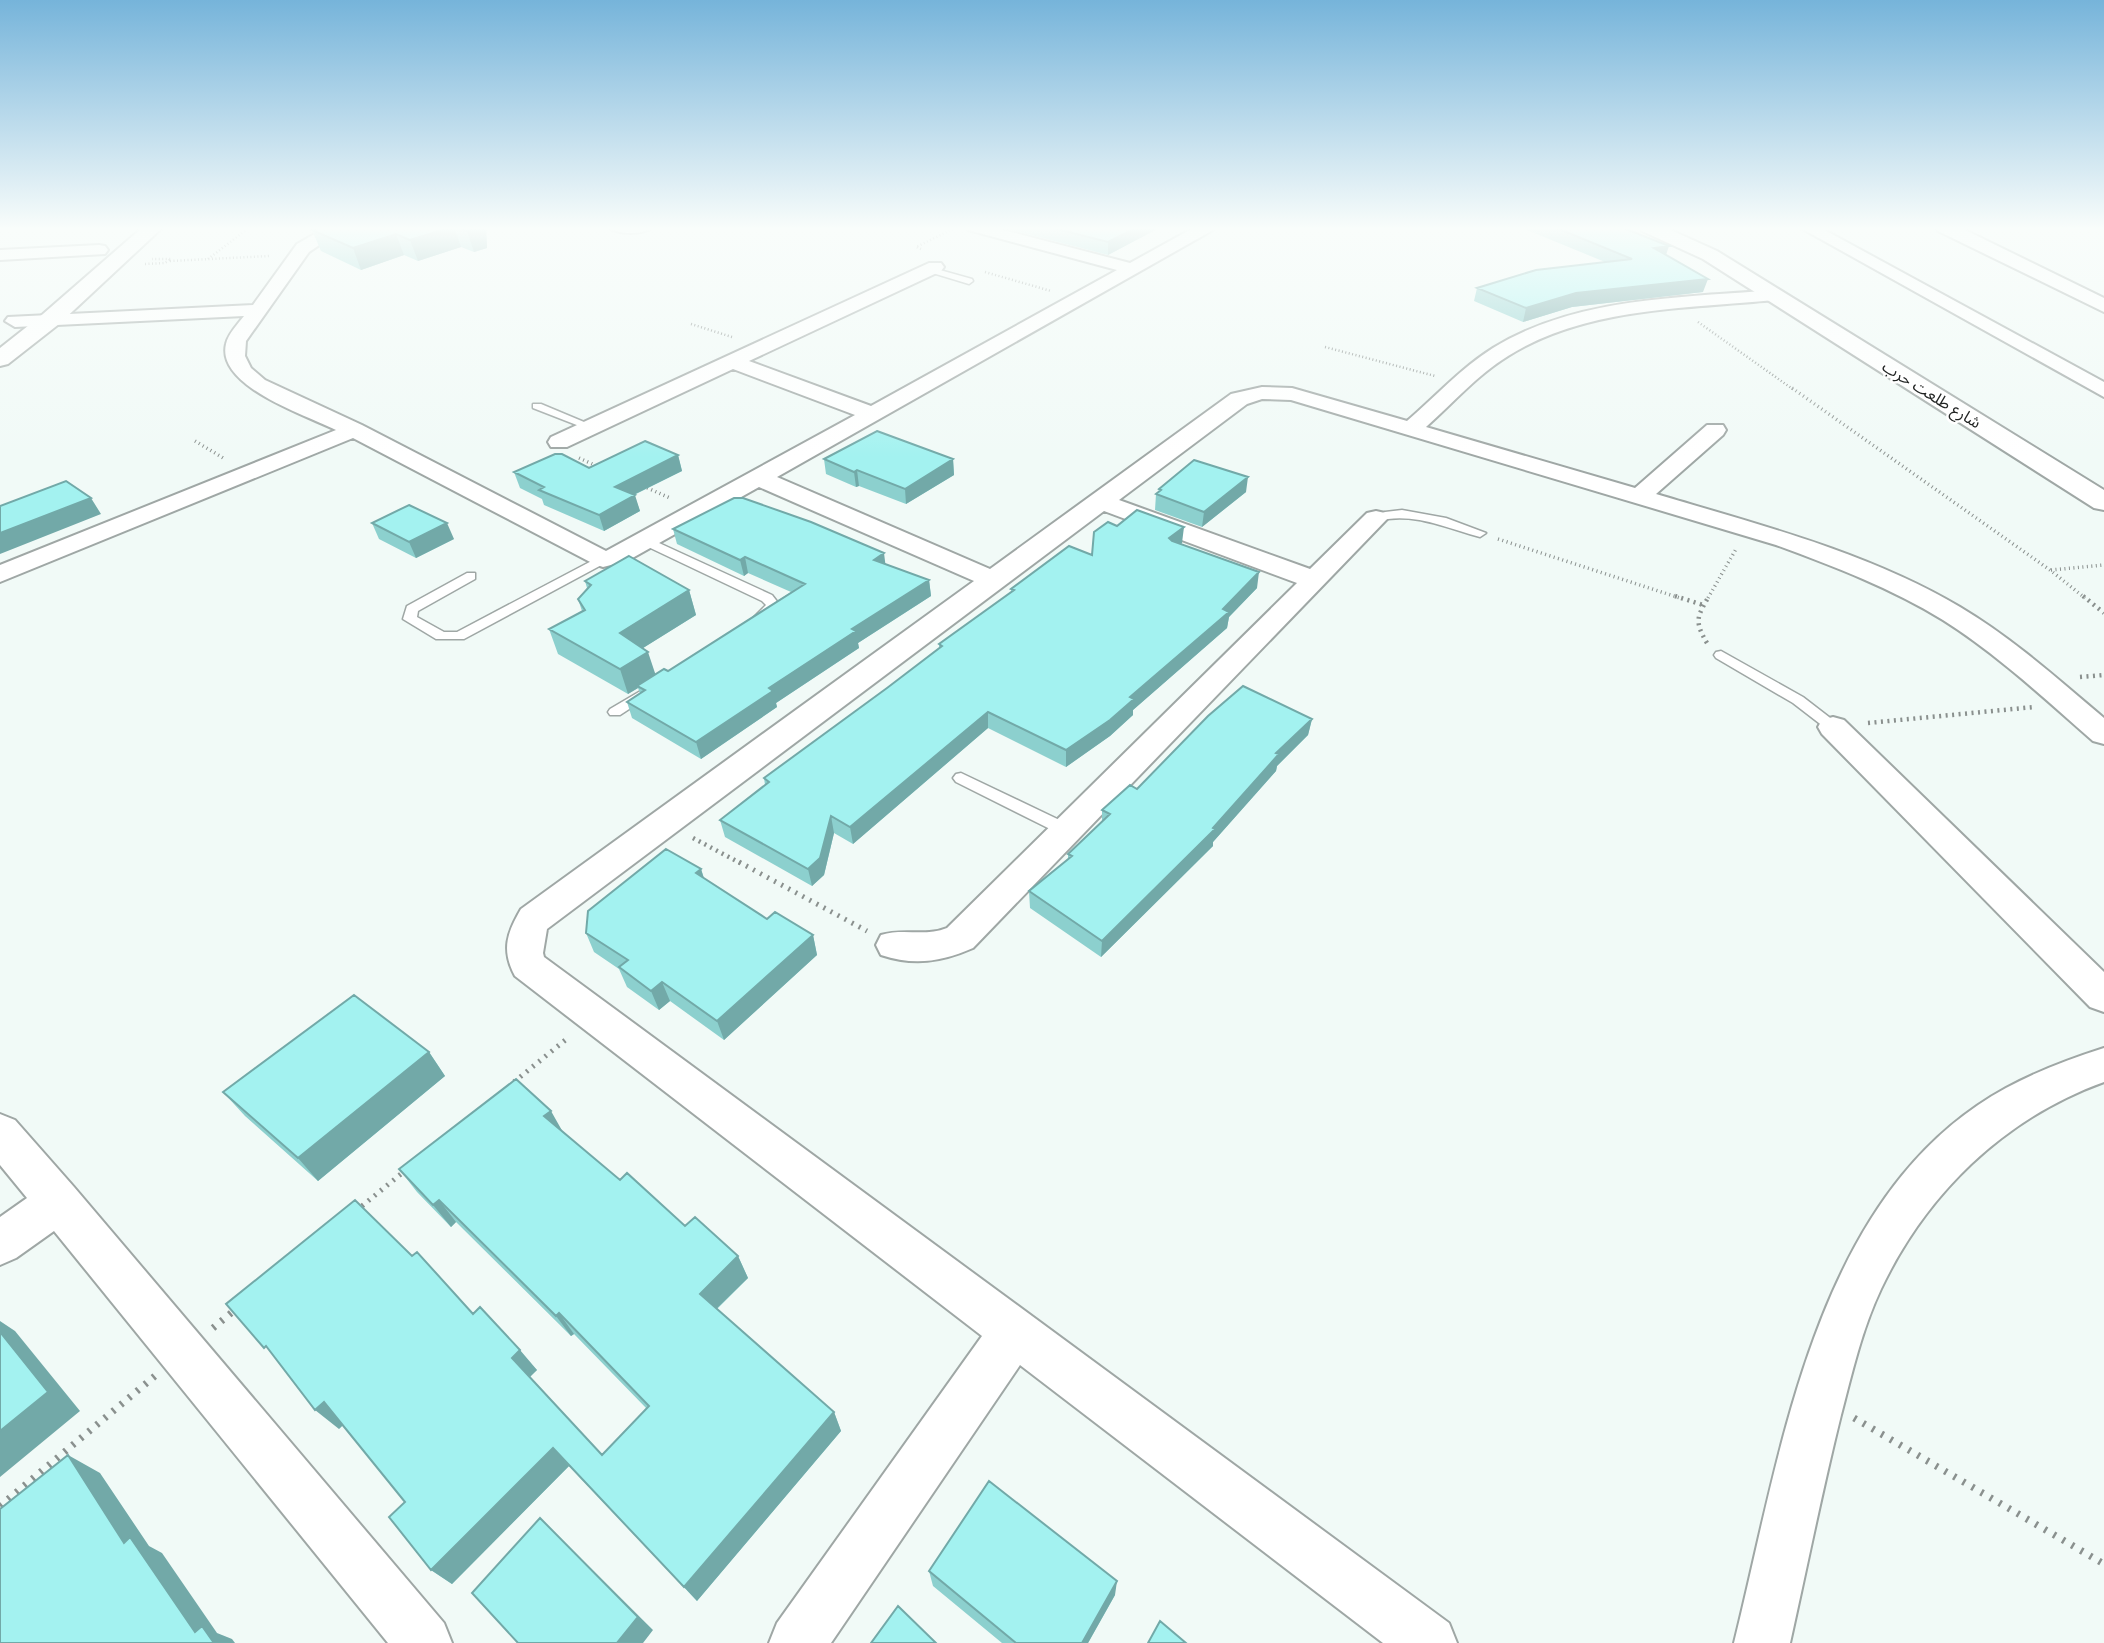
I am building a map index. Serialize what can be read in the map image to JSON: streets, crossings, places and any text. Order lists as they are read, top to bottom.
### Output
{
  "streets": {
    "street": ["شارع طلعت حرب"]
  }
}
